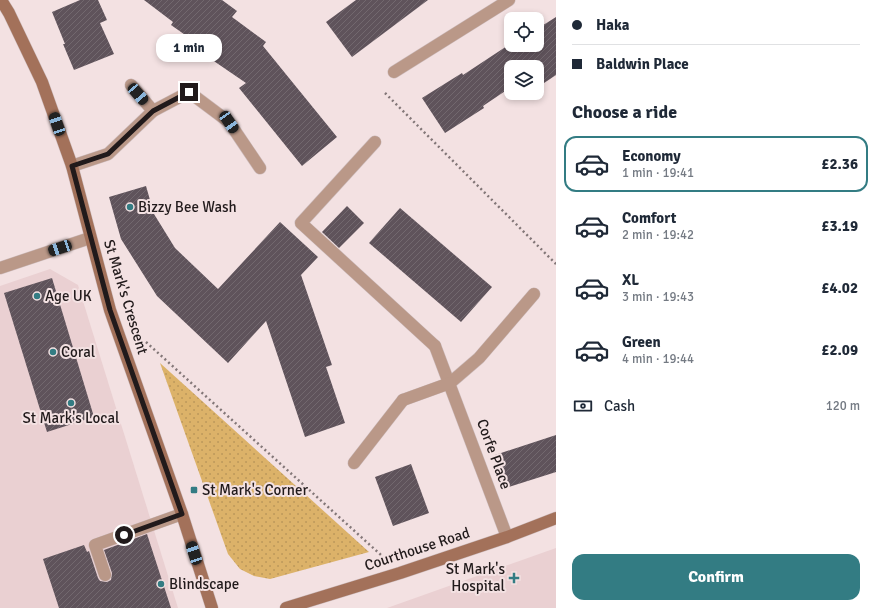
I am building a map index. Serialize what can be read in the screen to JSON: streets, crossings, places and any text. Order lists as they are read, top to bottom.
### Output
{
  "streets": {
    "street": ["St Mark's Crescent", "Corfe Place", "Courthouse Road"]
  },
  "crossings": [
    ["Corfe Place", "Courthouse Road"]
  ],
  "places": {
    "other": [
      "Bizzy Bee Wash",
      "Age UK",
      "Coral",
      "St Mark's Local",
      "Blindscape"
    ],
    "transit": ["St Mark's Corner"],
    "health": ["St Mark's Hospital"]
  },
  "page": {
    "banner": ["Haka", "Baldwin Place"],
    "bubble": "1 min",
    "heading": "Choose a ride",
    "list": [
      {
        "name": "Economy",
        "note": "1 min · 19:41",
        "value": "£2.36"
      },
      {
        "name": "Comfort",
        "note": "2 min · 19:42",
        "value": "£3.19"
      },
      {
        "name": "XL",
        "note": "3 min · 19:43",
        "value": "£4.02"
      },
      {
        "name": "Green",
        "note": "4 min · 19:44",
        "value": "£2.09"
      }
    ],
    "pay": ["Cash", "120 m"],
    "buttons": "Confirm"
  }
}
